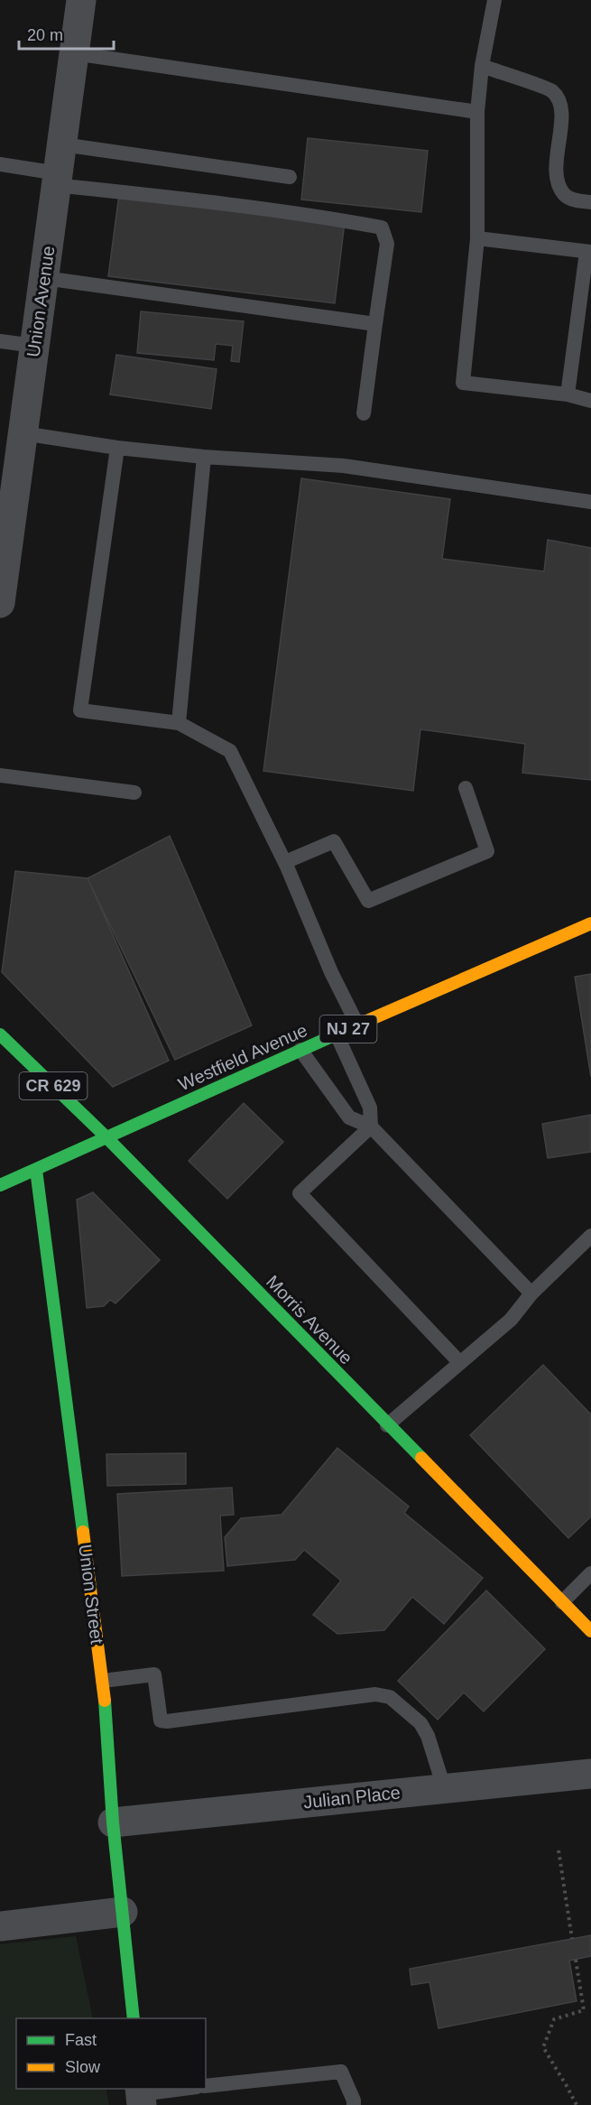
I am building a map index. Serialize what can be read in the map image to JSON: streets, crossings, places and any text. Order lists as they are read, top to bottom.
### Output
{
  "streets": {
    "street": [
      "Union Avenue",
      "NJ 27",
      "Westfield Avenue",
      "CR 629",
      "Morris Avenue",
      "Union Street",
      "Julian Place"
    ]
  },
  "crossings": [
    ["Westfield Avenue", "Morris Avenue"],
    ["Westfield Avenue", "Union Street"],
    ["Union Street", "Julian Place"]
  ],
  "legend": ["Fast", "Slow"],
  "scale_bar": "20 m"
}
